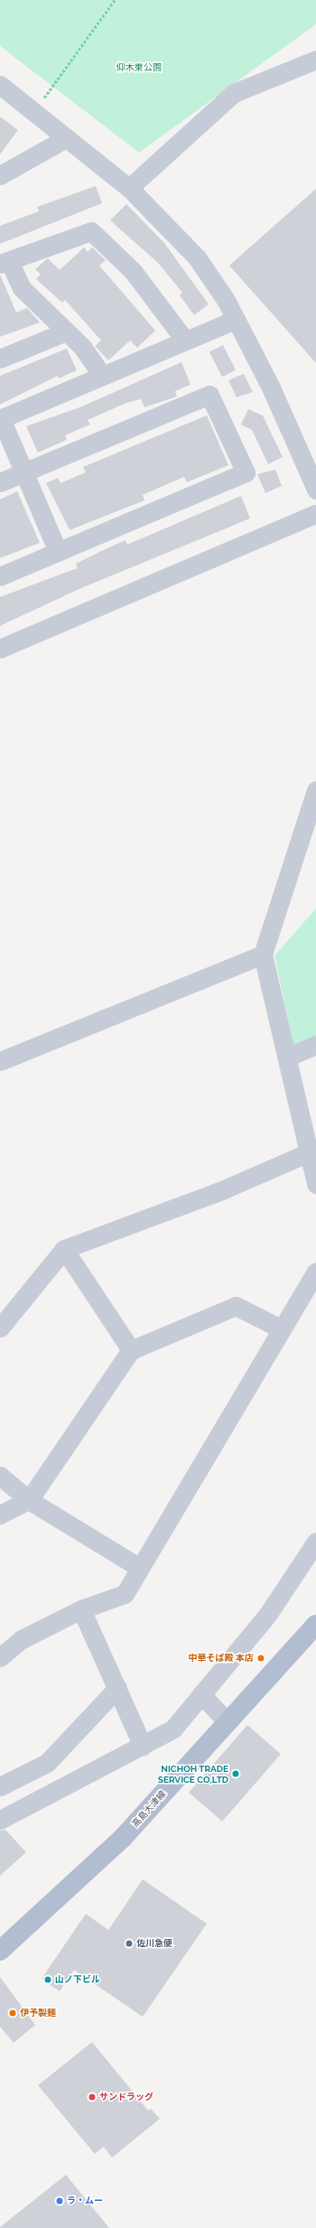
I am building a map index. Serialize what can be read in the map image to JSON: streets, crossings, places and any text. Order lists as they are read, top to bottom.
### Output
{
  "streets": {
    "main road": ["高島大津線"]
  },
  "parks": ["仰木東公園"],
  "places": [
    "中華そば殿 本店",
    "NICHOH TRADE SERVICE CO,LTD",
    "佐川急便",
    "山ノ下ビル",
    "伊予製麺",
    "サンドラッグ",
    "ラ・ムー"
  ]
}
